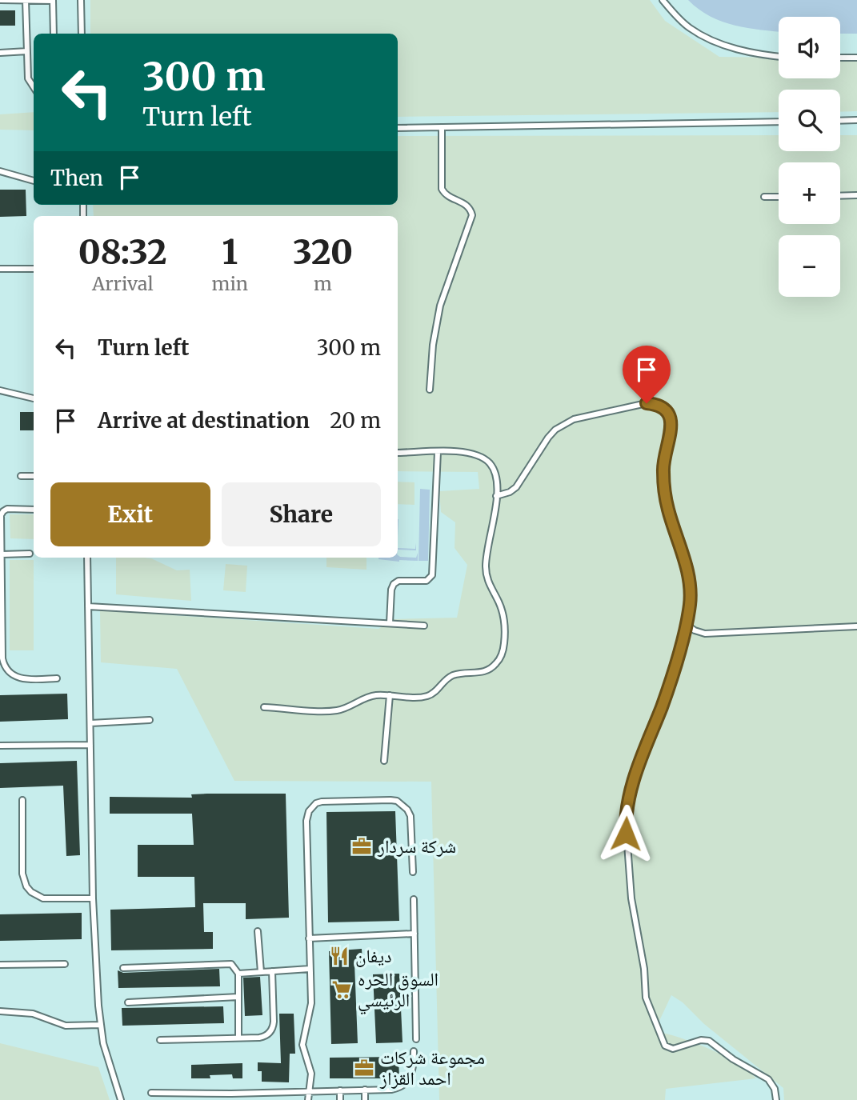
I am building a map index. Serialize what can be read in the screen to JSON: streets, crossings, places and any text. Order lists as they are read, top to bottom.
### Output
{
  "places": {
    "office": ["شركة سردار", "مجموعة شركات احمد القزاز"],
    "restaurant": ["ديفان"],
    "supermarket": ["السوق الحره الرئيسي"]
  },
  "page": {
    "map_buttons": ["+", "−"],
    "turn": ["300 m", "Turn left"],
    "then": "Then",
    "eta": [
      "08:32",
      "Arrival",
      "1",
      "min",
      "320",
      "m"
    ],
    "list": [
      {
        "name": "Turn left",
        "value": "300 m"
      },
      {
        "name": "Arrive at destination",
        "value": "20 m"
      }
    ],
    "buttons": ["Exit", "Share"]
  }
}
